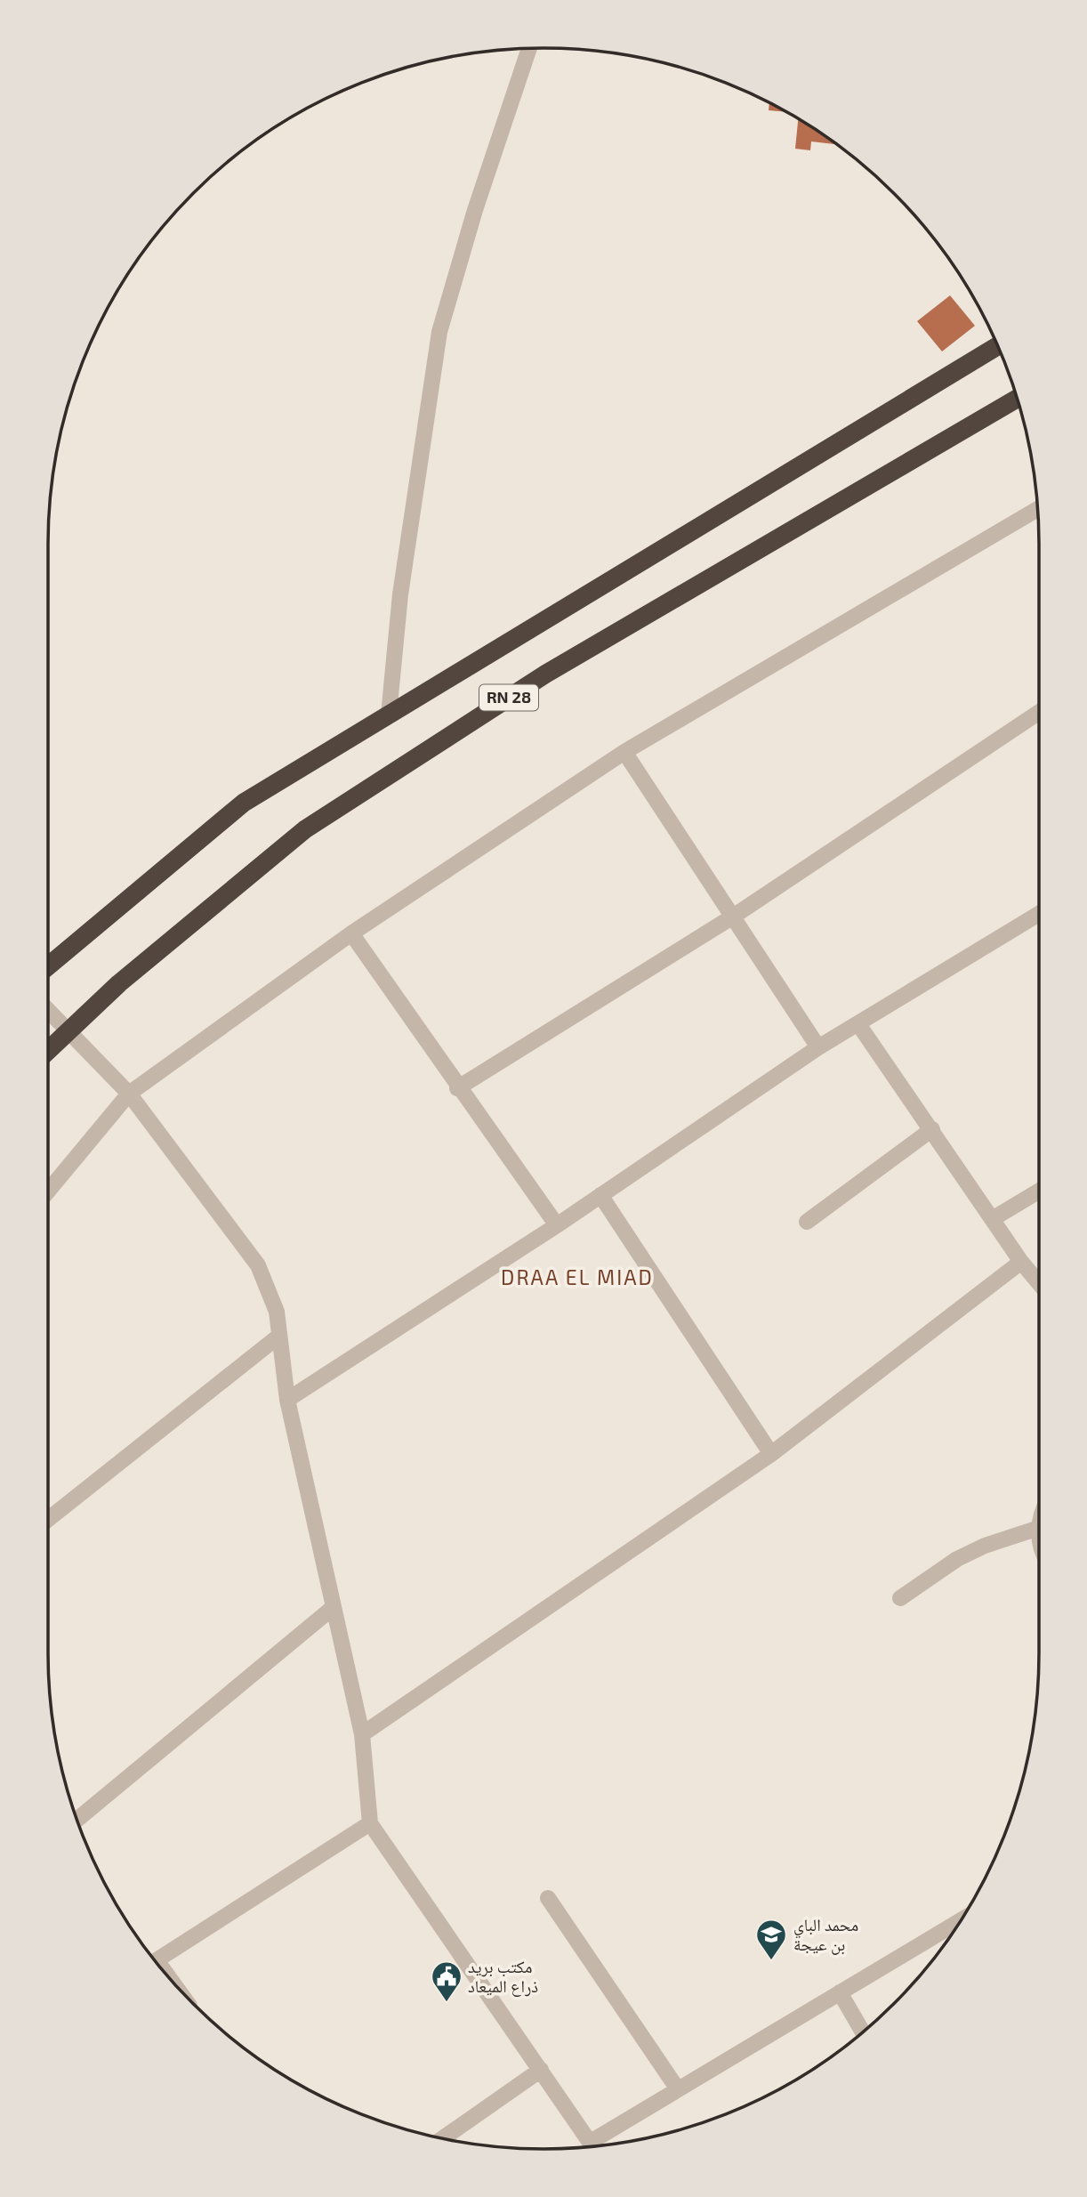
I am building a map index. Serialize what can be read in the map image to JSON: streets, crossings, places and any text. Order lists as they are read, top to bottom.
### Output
{
  "streets": {
    "highway": ["RN 28"]
  },
  "districts": ["DRAA EL MIAD"],
  "places": {
    "school or university": ["محمد الباي بن عيجة"],
    "public building": ["مكتب بريد ذراع الميعاد"]
  }
}
